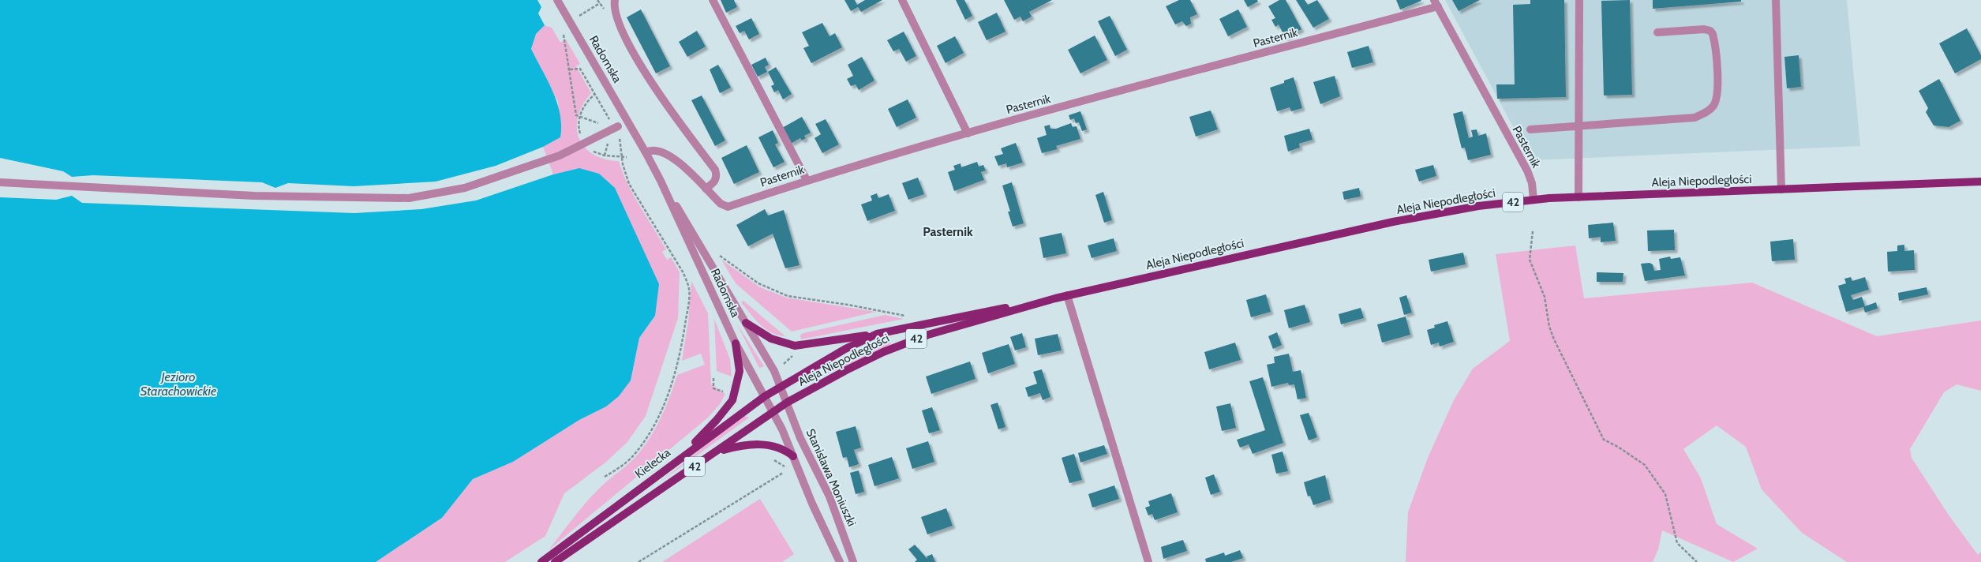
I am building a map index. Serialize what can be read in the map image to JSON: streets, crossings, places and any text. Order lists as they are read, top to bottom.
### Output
{
  "streets": {
    "main road": ["Aleja Niepodległości", "42", "Kielecka"],
    "street": ["Pasternik", "Radomska", "Stanisława Moniuszki"]
  },
  "crossings": [
    ["Pasternik", "Radomska"],
    ["Pasternik", "Aleja Niepodległości"],
    ["Radomska", "Aleja Niepodległości"],
    ["Radomska", "42"],
    ["Radomska", "Kielecka"],
    ["Radomska", "Stanisława Moniuszki"],
    ["Aleja Niepodległości", "42"],
    ["Aleja Niepodległości", "Kielecka"],
    ["Aleja Niepodległości", "Stanisława Moniuszki"]
  ],
  "districts": ["Pasternik"],
  "water": ["Jezioro Starachowickie"]
}
